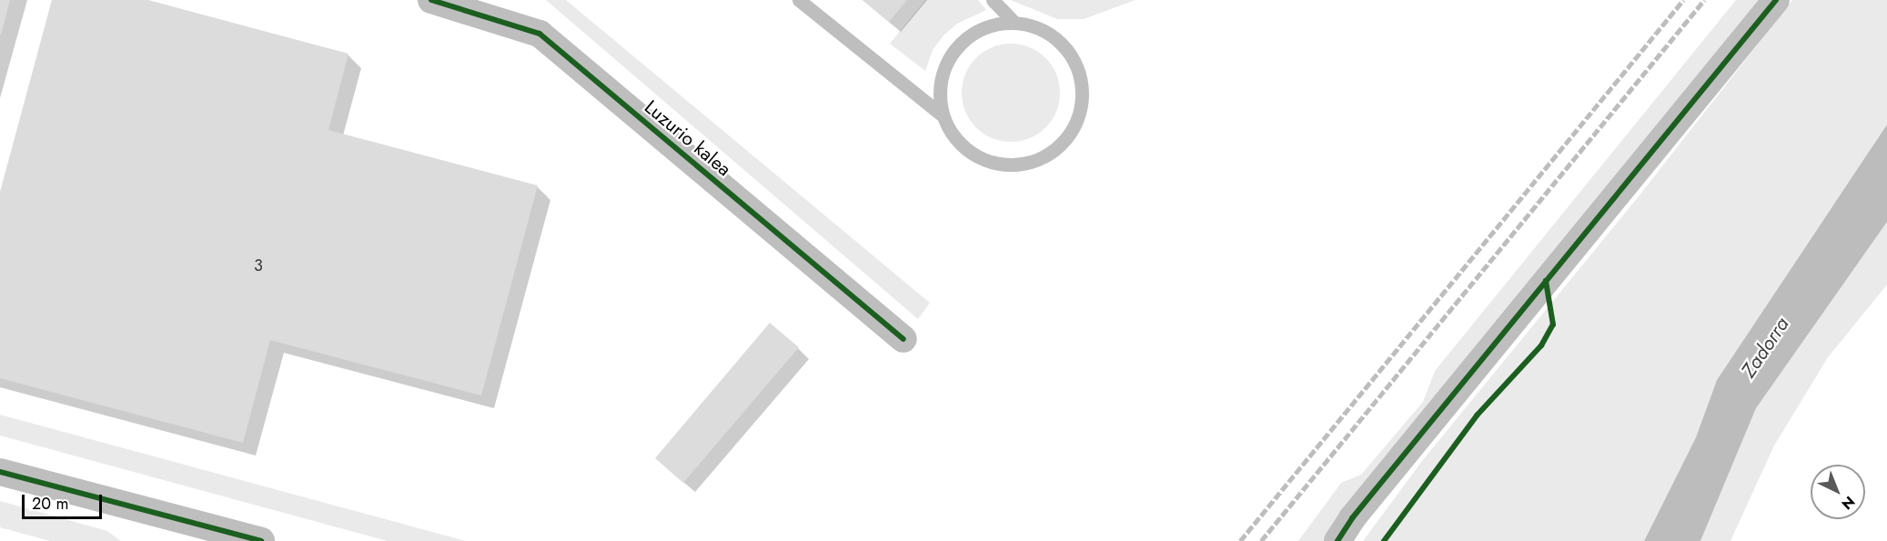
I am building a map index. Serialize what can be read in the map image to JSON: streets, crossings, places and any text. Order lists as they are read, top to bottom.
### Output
{
  "streets": {
    "street": ["Luzurio kalea"]
  },
  "water": ["Zadorra"],
  "house_numbers": ["3"],
  "scale_bar": "20 m",
  "north": "bottom right"
}
